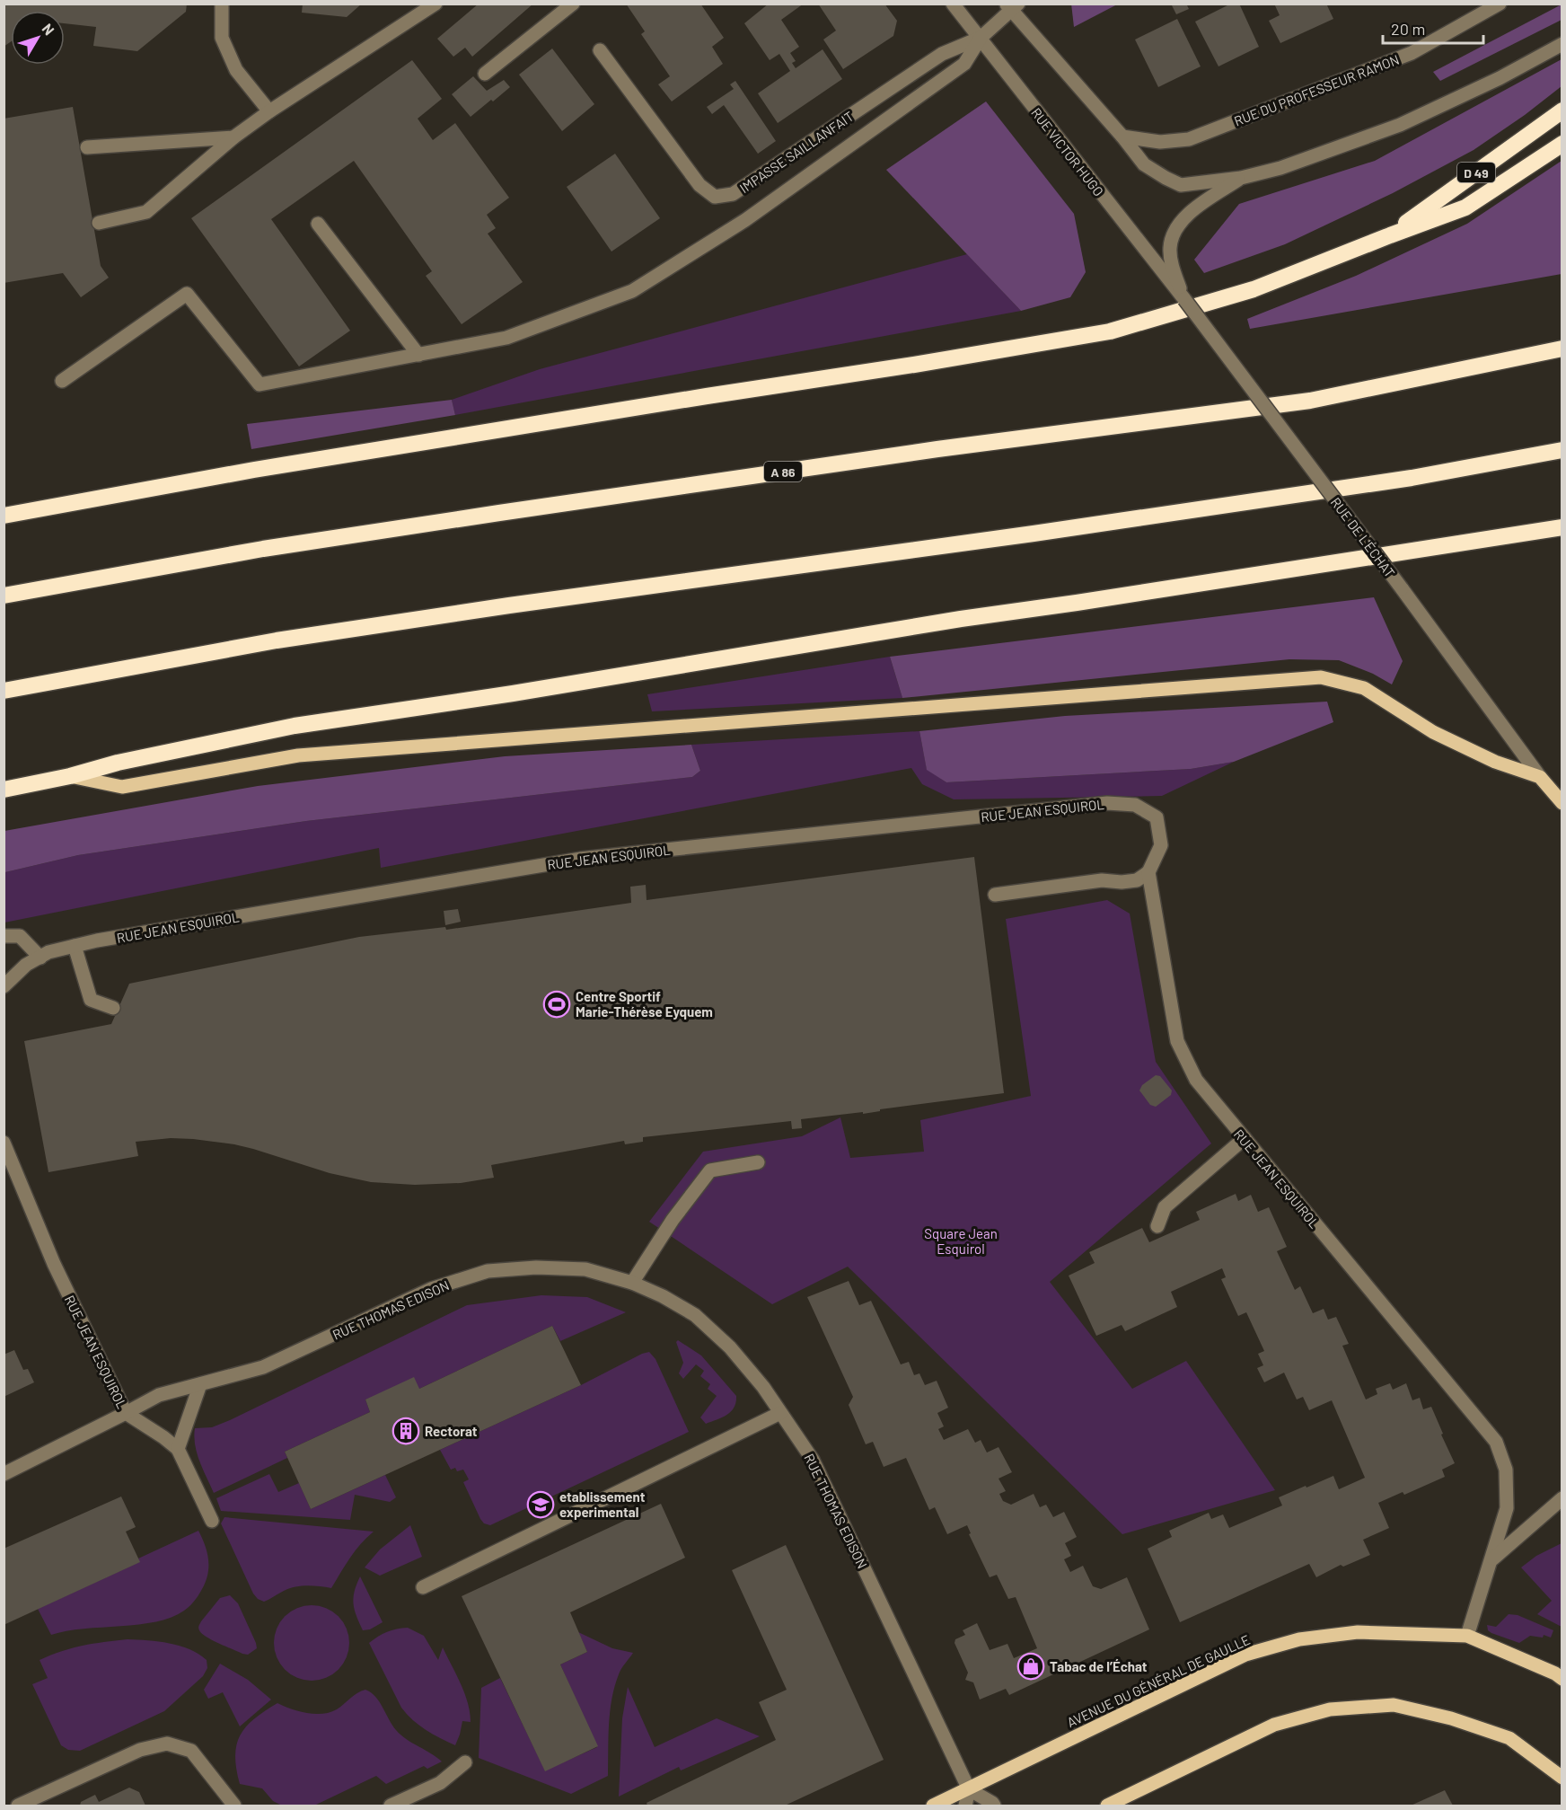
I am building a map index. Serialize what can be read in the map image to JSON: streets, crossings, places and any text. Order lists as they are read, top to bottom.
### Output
{
  "streets": {
    "highway": ["D 49", "A 86"],
    "main road": ["AVENUE DU GÉNÉRAL DE GAULLE"],
    "street": [
      "RUE DU PROFESSEUR RAMON",
      "IMPASSE SAILLANFAIT",
      "RUE VICTOR HUGO",
      "RUE DE L'ÉCHAT",
      "RUE JEAN ESQUIROL",
      "RUE THOMAS EDISON"
    ]
  },
  "crossings": [
    ["IMPASSE SAILLANFAIT", "RUE VICTOR HUGO"],
    ["RUE VICTOR HUGO", "RUE DE L'ÉCHAT"],
    ["RUE JEAN ESQUIROL", "RUE THOMAS EDISON"],
    ["RUE JEAN ESQUIROL", "AVENUE DU GÉNÉRAL DE GAULLE"],
    ["RUE THOMAS EDISON", "AVENUE DU GÉNÉRAL DE GAULLE"]
  ],
  "parks": ["Square Jean Esquirol"],
  "places": {
    "sports": ["Centre Sportif Marie-Thérèse Eyquem"],
    "building": ["Rectorat"],
    "school or university": ["etablissement experimental"],
    "shop": ["Tabac de l’Échat"]
  },
  "scale_bar": "20 m",
  "north": "top right"
}
